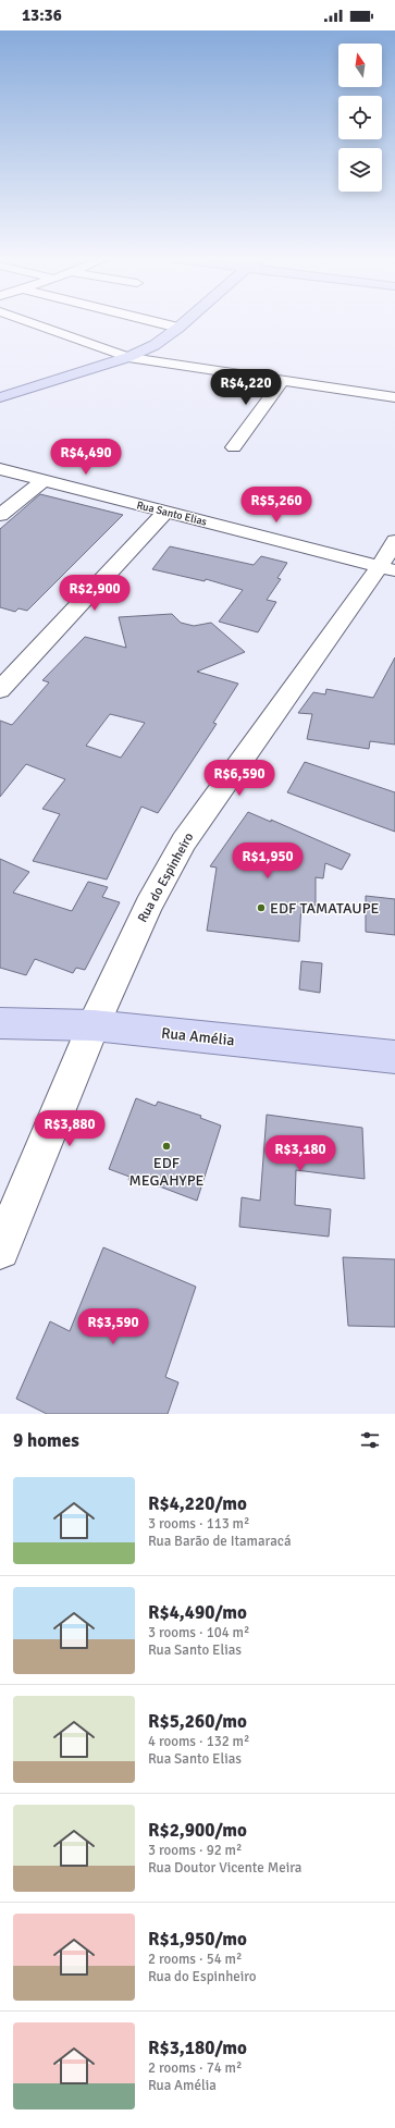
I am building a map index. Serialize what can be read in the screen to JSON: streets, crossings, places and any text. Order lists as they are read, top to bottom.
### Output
{
  "streets": {
    "main road": ["Rua Amélia"],
    "street": ["Rua Santo Elias", "Rua do Espinheiro"]
  },
  "crossings": [
    ["Rua Santo Elias", "Rua do Espinheiro"],
    ["Rua do Espinheiro", "Rua Amélia"]
  ],
  "places": ["EDF TAMATAUPE", "EDF MEGAHYPE"],
  "north": "top",
  "page": {
    "status": "13:36",
    "price": [
      "R$4,220",
      "R$4,490",
      "R$5,260",
      "R$2,900",
      "R$6,590",
      "R$1,950",
      "R$3,880",
      "R$3,180",
      "R$3,590"
    ],
    "heading": "9 homes",
    "list": [
      {
        "name": "R$4,220/mo",
        "note": "3 rooms · 113 m² · Rua Barão de Itamaracá"
      },
      {
        "name": "R$4,490/mo",
        "note": "3 rooms · 104 m² · Rua Santo Elias"
      },
      {
        "name": "R$5,260/mo",
        "note": "4 rooms · 132 m² · Rua Santo Elias"
      },
      {
        "name": "R$2,900/mo",
        "note": "3 rooms · 92 m² · Rua Doutor Vicente Meira"
      },
      {
        "name": "R$1,950/mo",
        "note": "2 rooms · 54 m² · Rua do Espinheiro"
      },
      {
        "name": "R$3,180/mo",
        "note": "2 rooms · 74 m² · Rua Amélia"
      }
    ]
  }
}
